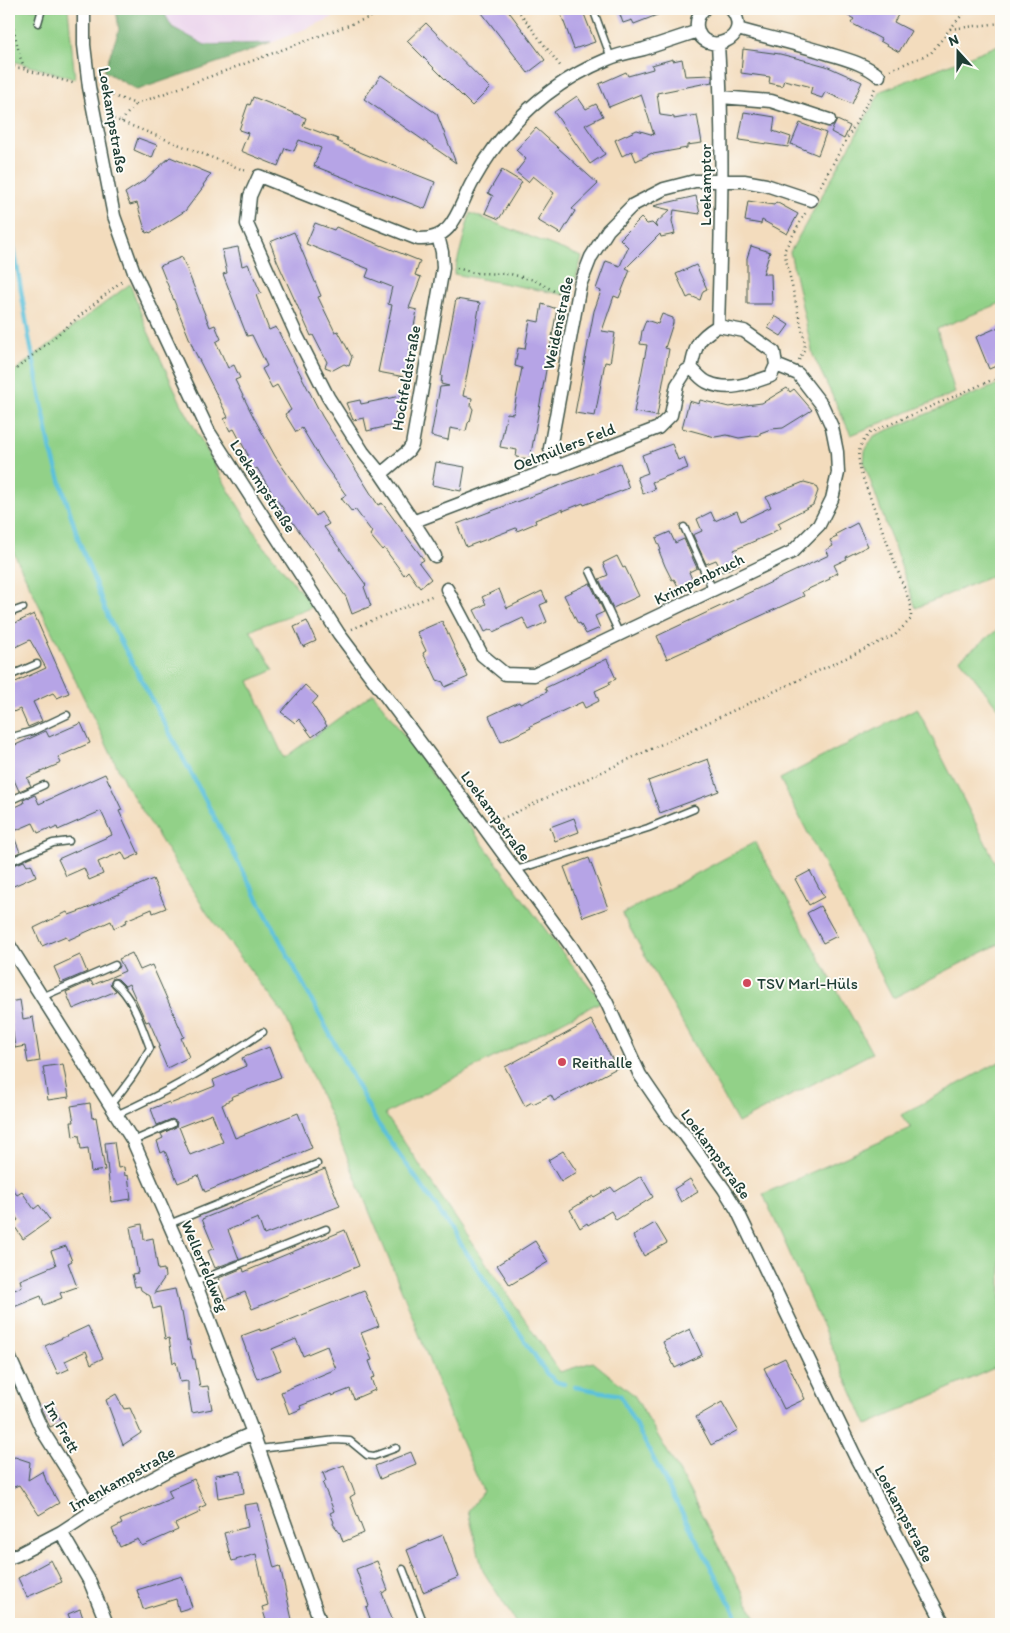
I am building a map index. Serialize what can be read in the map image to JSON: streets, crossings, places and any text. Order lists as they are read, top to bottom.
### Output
{
  "streets": {
    "street": [
      "Loekampstraße",
      "Loekamptor",
      "Weidenstraße",
      "Hochfeldstraße",
      "Oelmüllers Feld",
      "Krimpenbruch",
      "Wellerfeldweg",
      "Im Frett",
      "Imenkampstraße"
    ]
  },
  "crossings": [
    ["Loekamptor", "Weidenstraße"],
    ["Loekamptor", "Oelmüllers Feld"],
    ["Loekamptor", "Krimpenbruch"],
    ["Weidenstraße", "Oelmüllers Feld"],
    ["Oelmüllers Feld", "Krimpenbruch"],
    ["Wellerfeldweg", "Imenkampstraße"],
    ["Im Frett", "Imenkampstraße"]
  ],
  "places": ["TSV Marl-Hüls", "Reithalle"],
  "north": "top"
}
